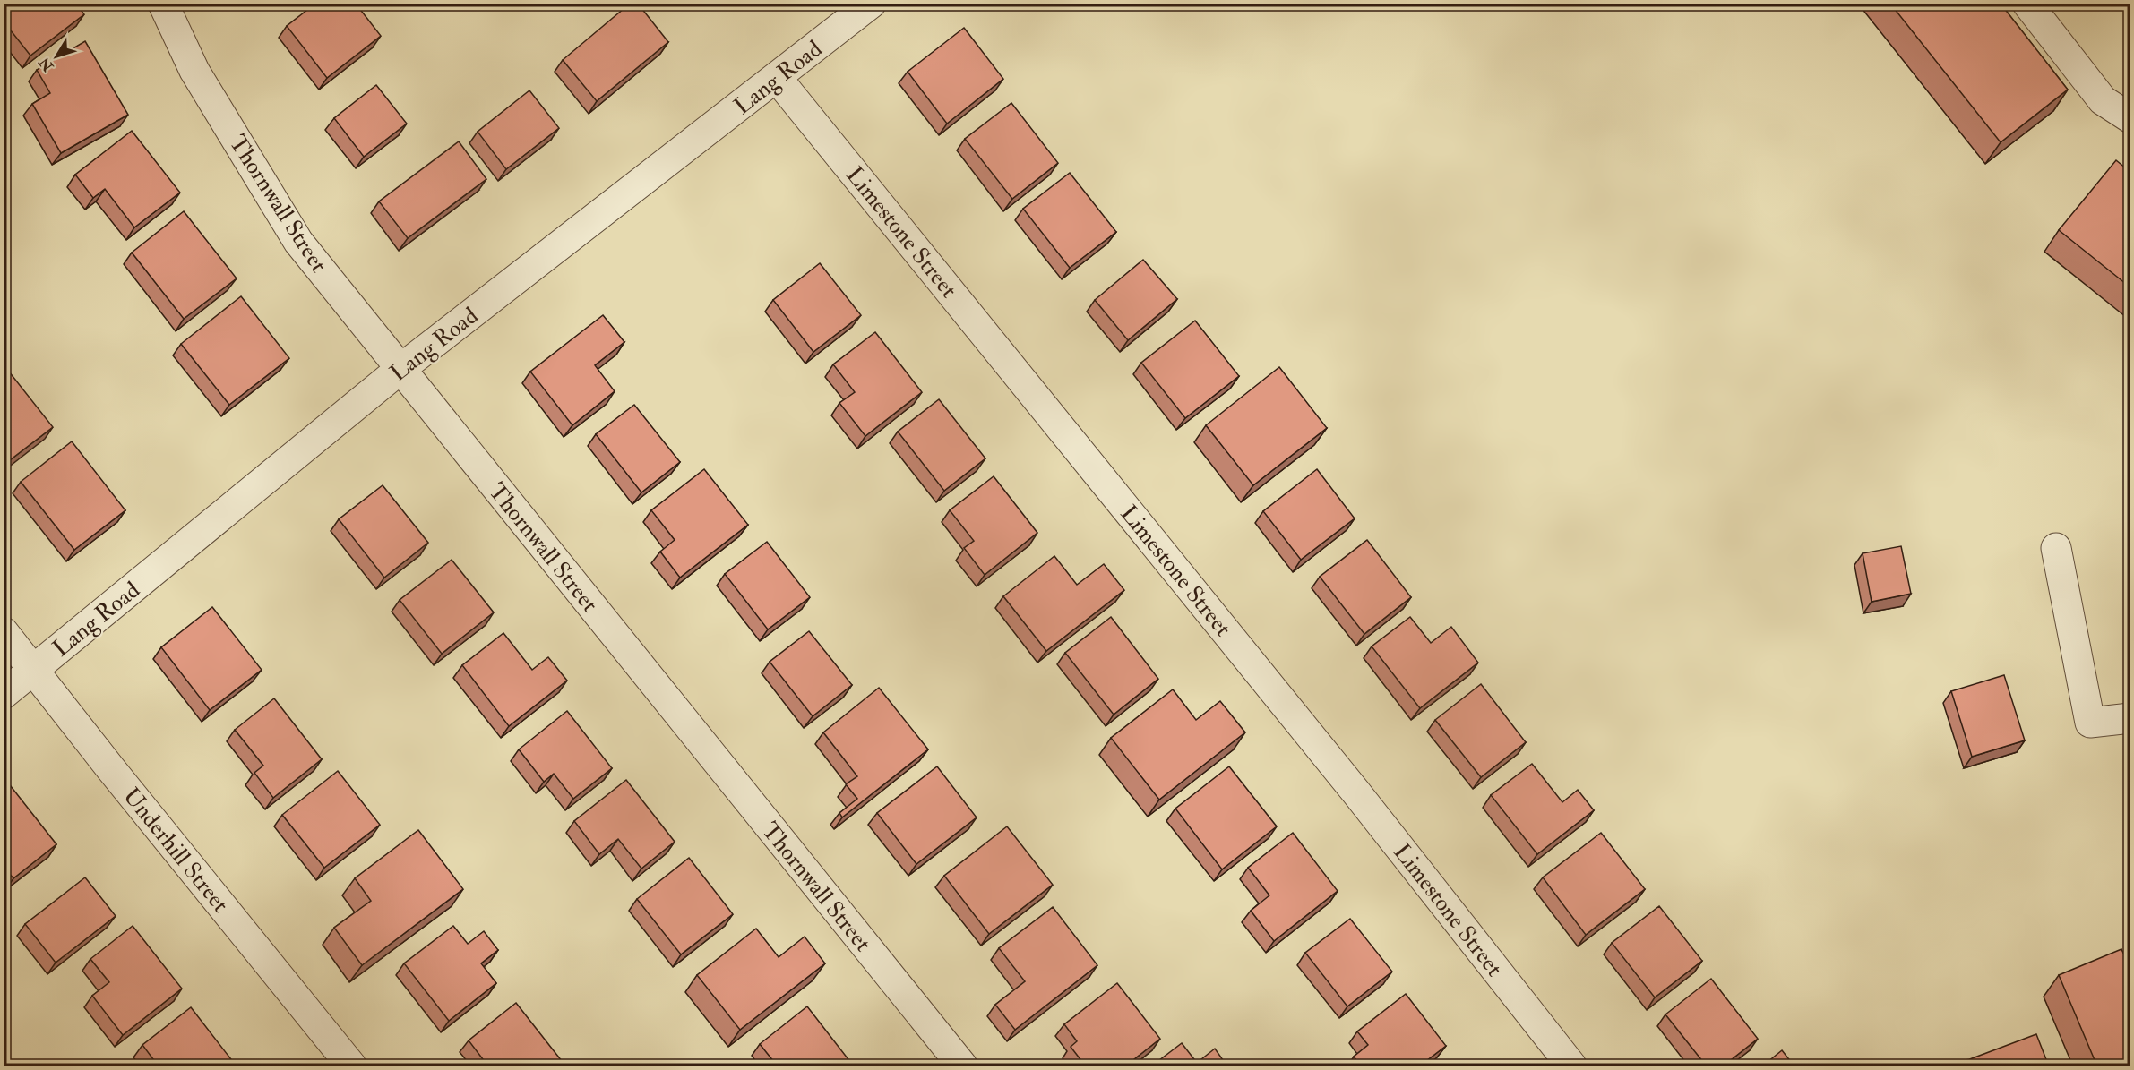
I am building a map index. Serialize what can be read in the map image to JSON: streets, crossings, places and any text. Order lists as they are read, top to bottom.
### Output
{
  "streets": {
    "street": [
      "Lang Road",
      "Thornwall Street",
      "Limestone Street",
      "Underhill Street"
    ]
  },
  "crossings": [
    ["Lang Road", "Thornwall Street"],
    ["Lang Road", "Limestone Street"],
    ["Lang Road", "Underhill Street"]
  ],
  "north": "bottom left"
}
